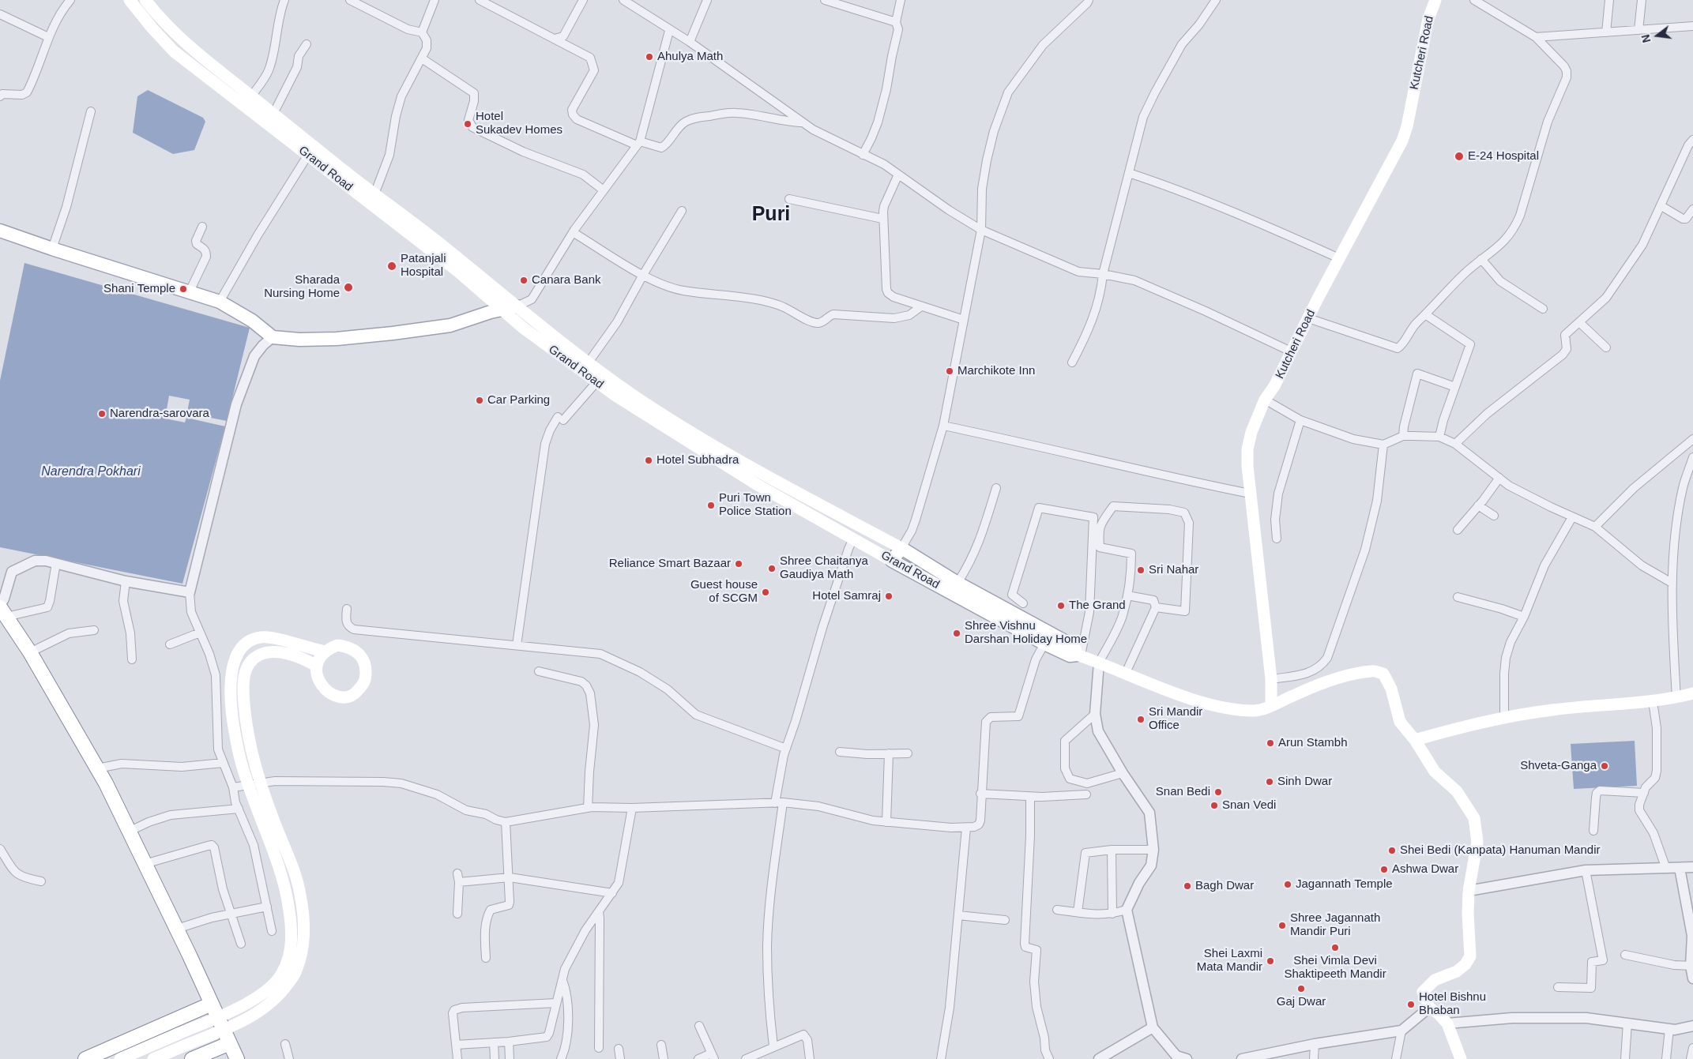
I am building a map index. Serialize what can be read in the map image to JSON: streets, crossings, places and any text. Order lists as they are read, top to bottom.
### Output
{
  "streets": {
    "main road": ["Kutcheri Road", "Grand Road"]
  },
  "crossings": [
    ["Kutcheri Road", "Grand Road"]
  ],
  "districts": ["Puri"],
  "water": ["Narendra Pokhari"],
  "places": [
    "Ahulya Math",
    "Hotel Sukadev Homes",
    "E-24 Hospital",
    "Patanjali Hospital",
    "Canara Bank",
    "Sharada Nursing Home",
    "Shani Temple",
    "Marchikote Inn",
    "Car Parking",
    "Narendra-sarovara",
    "Hotel Subhadra",
    "Puri Town Police Station",
    "Reliance Smart Bazaar",
    "Shree Chaitanya Gaudiya Math",
    "Sri Nahar",
    "Guest house of SCGM",
    "Hotel Samraj",
    "The Grand",
    "Shree Vishnu Darshan Holiday Home",
    "Sri Mandir Office",
    "Arun Stambh",
    "Shveta-Ganga",
    "Sinh Dwar",
    "Snan Bedi",
    "Snan Vedi",
    "Shei Bedi (Kanpata) Hanuman Mandir",
    "Ashwa Dwar",
    "Jagannath Temple",
    "Bagh Dwar",
    "Shree Jagannath Mandir Puri",
    "Shei Vimla Devi Shaktipeeth Mandir",
    "Shei Laxmi Mata Mandir",
    "Gaj Dwar",
    "Hotel Bishnu Bhaban"
  ],
  "north": "left"
}
